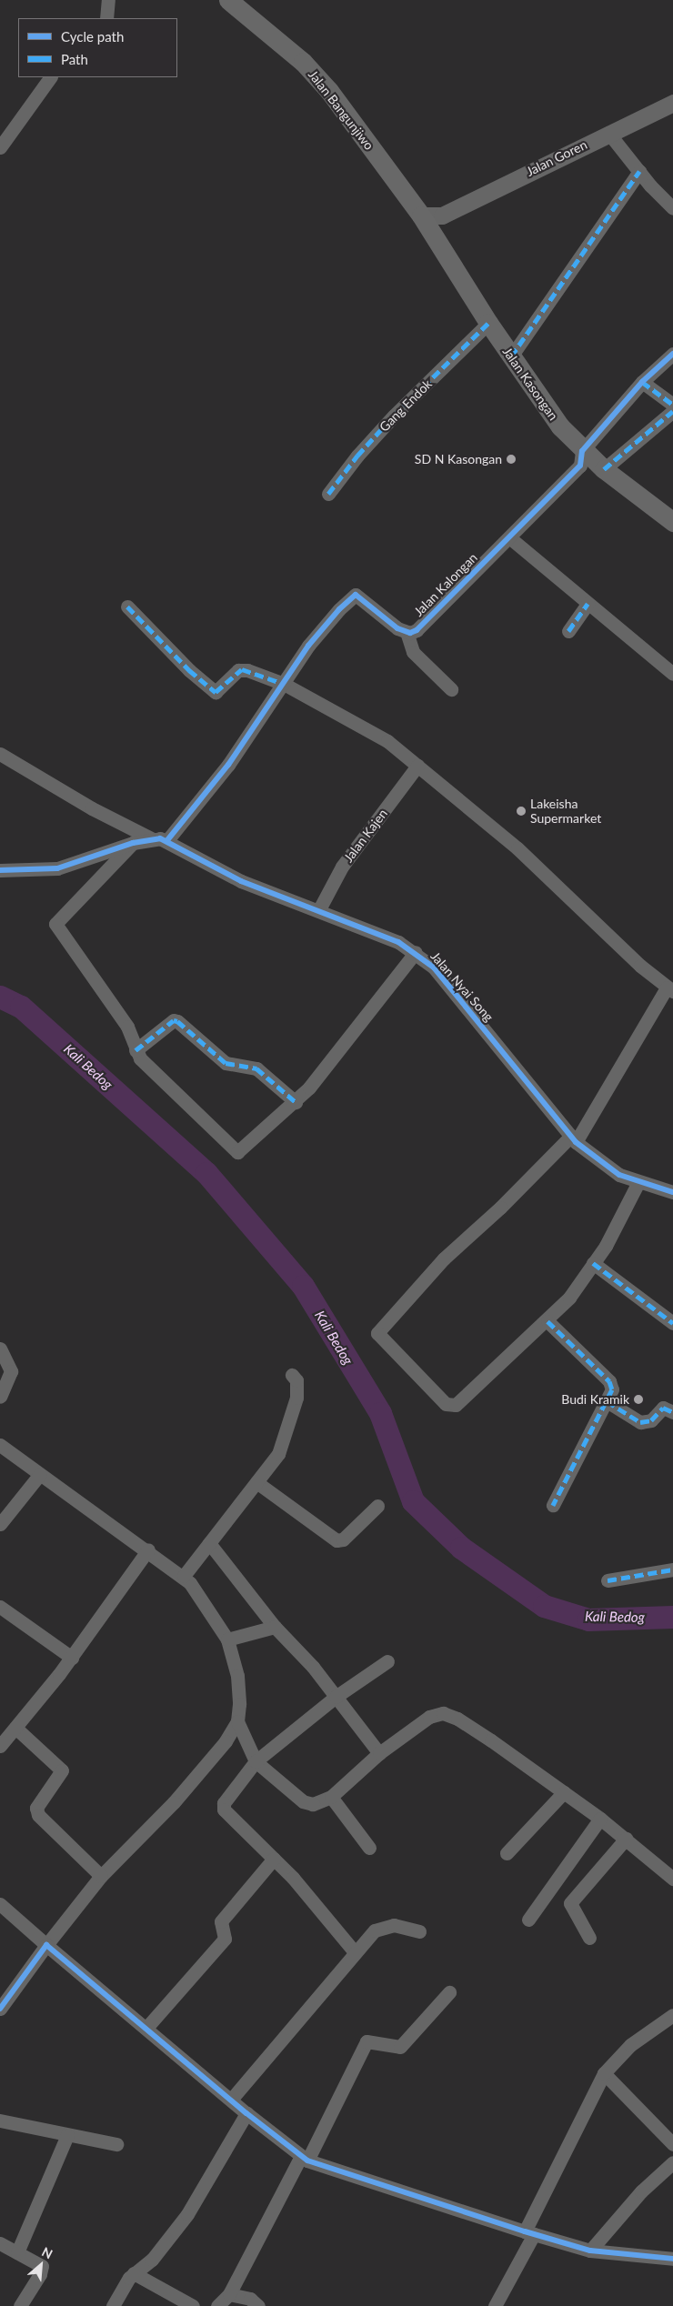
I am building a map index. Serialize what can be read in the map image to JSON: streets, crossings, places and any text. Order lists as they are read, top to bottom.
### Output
{
  "streets": {
    "main road": ["Jalan Bangunjiwo", "Jalan Kasongan"],
    "street": [
      "Jalan Goren",
      "Gang Endok",
      "Jalan Kalongan",
      "Jalan Kajen",
      "Jalan Nyai Song"
    ]
  },
  "crossings": [
    ["Jalan Bangunjiwo", "Jalan Goren"],
    ["Jalan Bangunjiwo", "Jalan Kasongan"],
    ["Jalan Goren", "Jalan Kasongan"],
    ["Jalan Kasongan", "Gang Endok"],
    ["Jalan Kasongan", "Jalan Kalongan"],
    ["Jalan Kajen", "Jalan Nyai Song"]
  ],
  "water": ["Kali Bedog"],
  "places": ["SD N Kasongan", "Lakeisha Supermarket", "Budi Kramik"],
  "legend": ["Cycle path", "Path"],
  "north": "top right"
}
